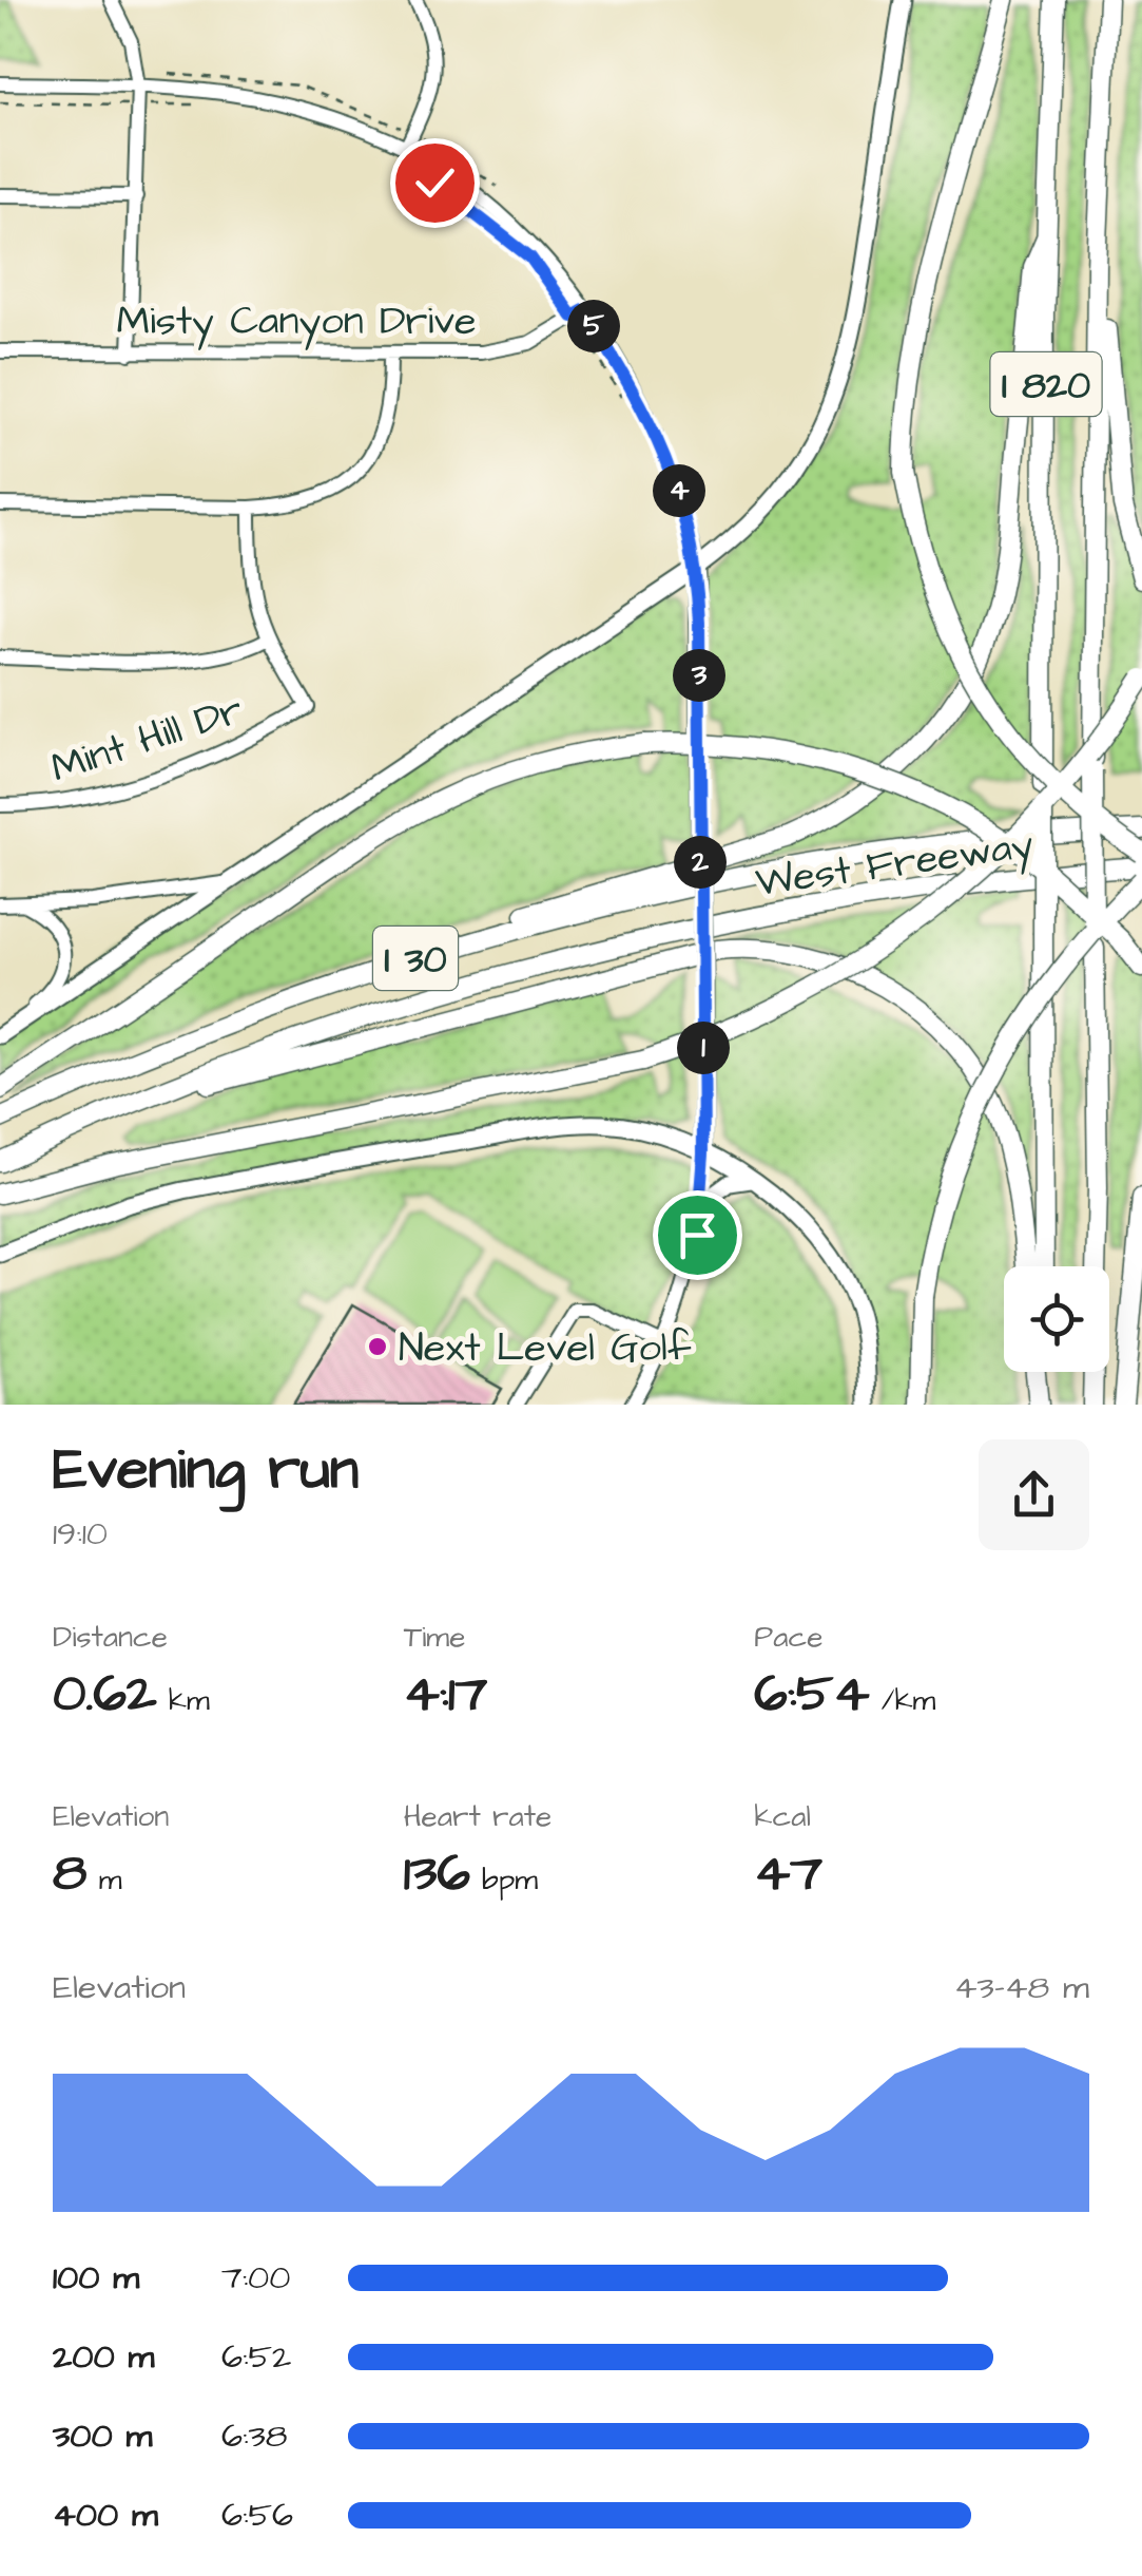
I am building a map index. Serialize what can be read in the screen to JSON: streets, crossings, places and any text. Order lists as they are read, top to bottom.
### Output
{
  "streets": {
    "highway": ["I 820", "West Freeway", "I 30"],
    "street": ["Misty Canyon Drive", "Mint Hill Dr"]
  },
  "places": ["Next Level Golf"],
  "page": {
    "pins": [
      "5",
      "4",
      "3",
      "2",
      "1"
    ],
    "heading": ["Evening run", "19:10"],
    "stats": [
      ["Distance", "0.62 km"],
      ["Time", "4:17"],
      ["Pace", "6:54 /km"],
      ["Elevation", "8 m"],
      ["Heart rate", "136 bpm"],
      ["kcal", "47"]
    ],
    "chart": ["Elevation", "43–48 m"],
    "list": [
      {
        "name": "100 m",
        "note": "7:00"
      },
      {
        "name": "200 m",
        "note": "6:52"
      },
      {
        "name": "300 m",
        "note": "6:38"
      },
      {
        "name": "400 m",
        "note": "6:56"
      }
    ]
  }
}
